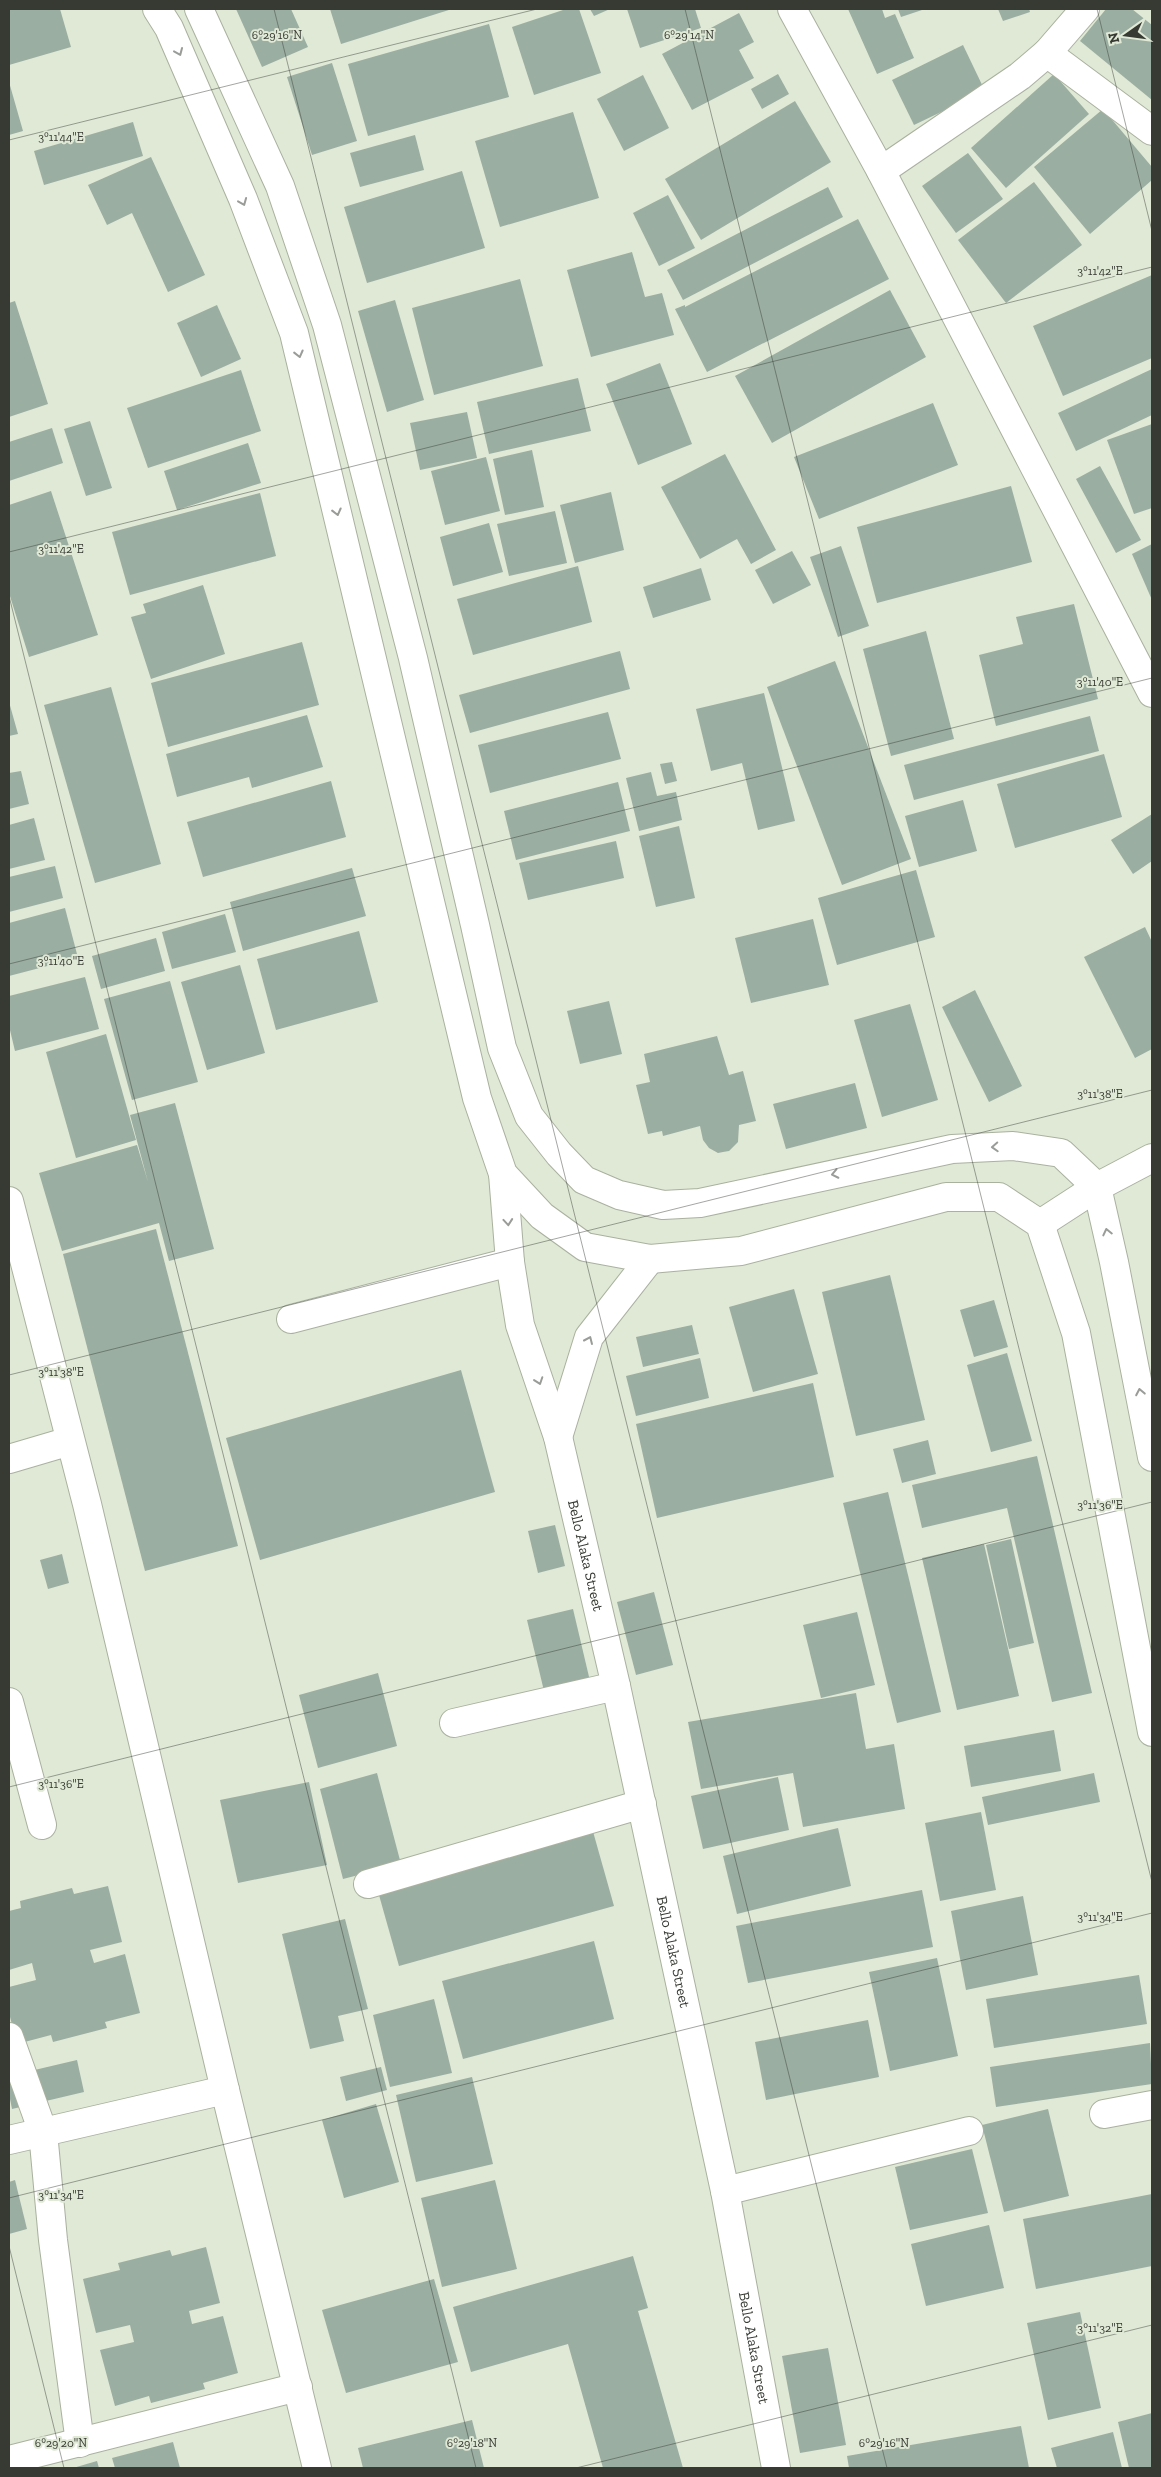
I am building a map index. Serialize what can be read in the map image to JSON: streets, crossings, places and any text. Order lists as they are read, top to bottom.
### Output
{
  "streets": {
    "street": ["Bello Alaka Street"]
  },
  "north": "left",
  "coordinates": [
    "6°29'14\"N",
    "6°29'16\"N",
    "3°11'44\"E",
    "3°11'42\"E",
    "3°11'40\"E",
    "3°11'38\"E",
    "3°11'36\"E",
    "3°11'34\"E",
    "3°11'32\"E",
    "6°29'20\"N",
    "6°29'18\"N"
  ]
}
